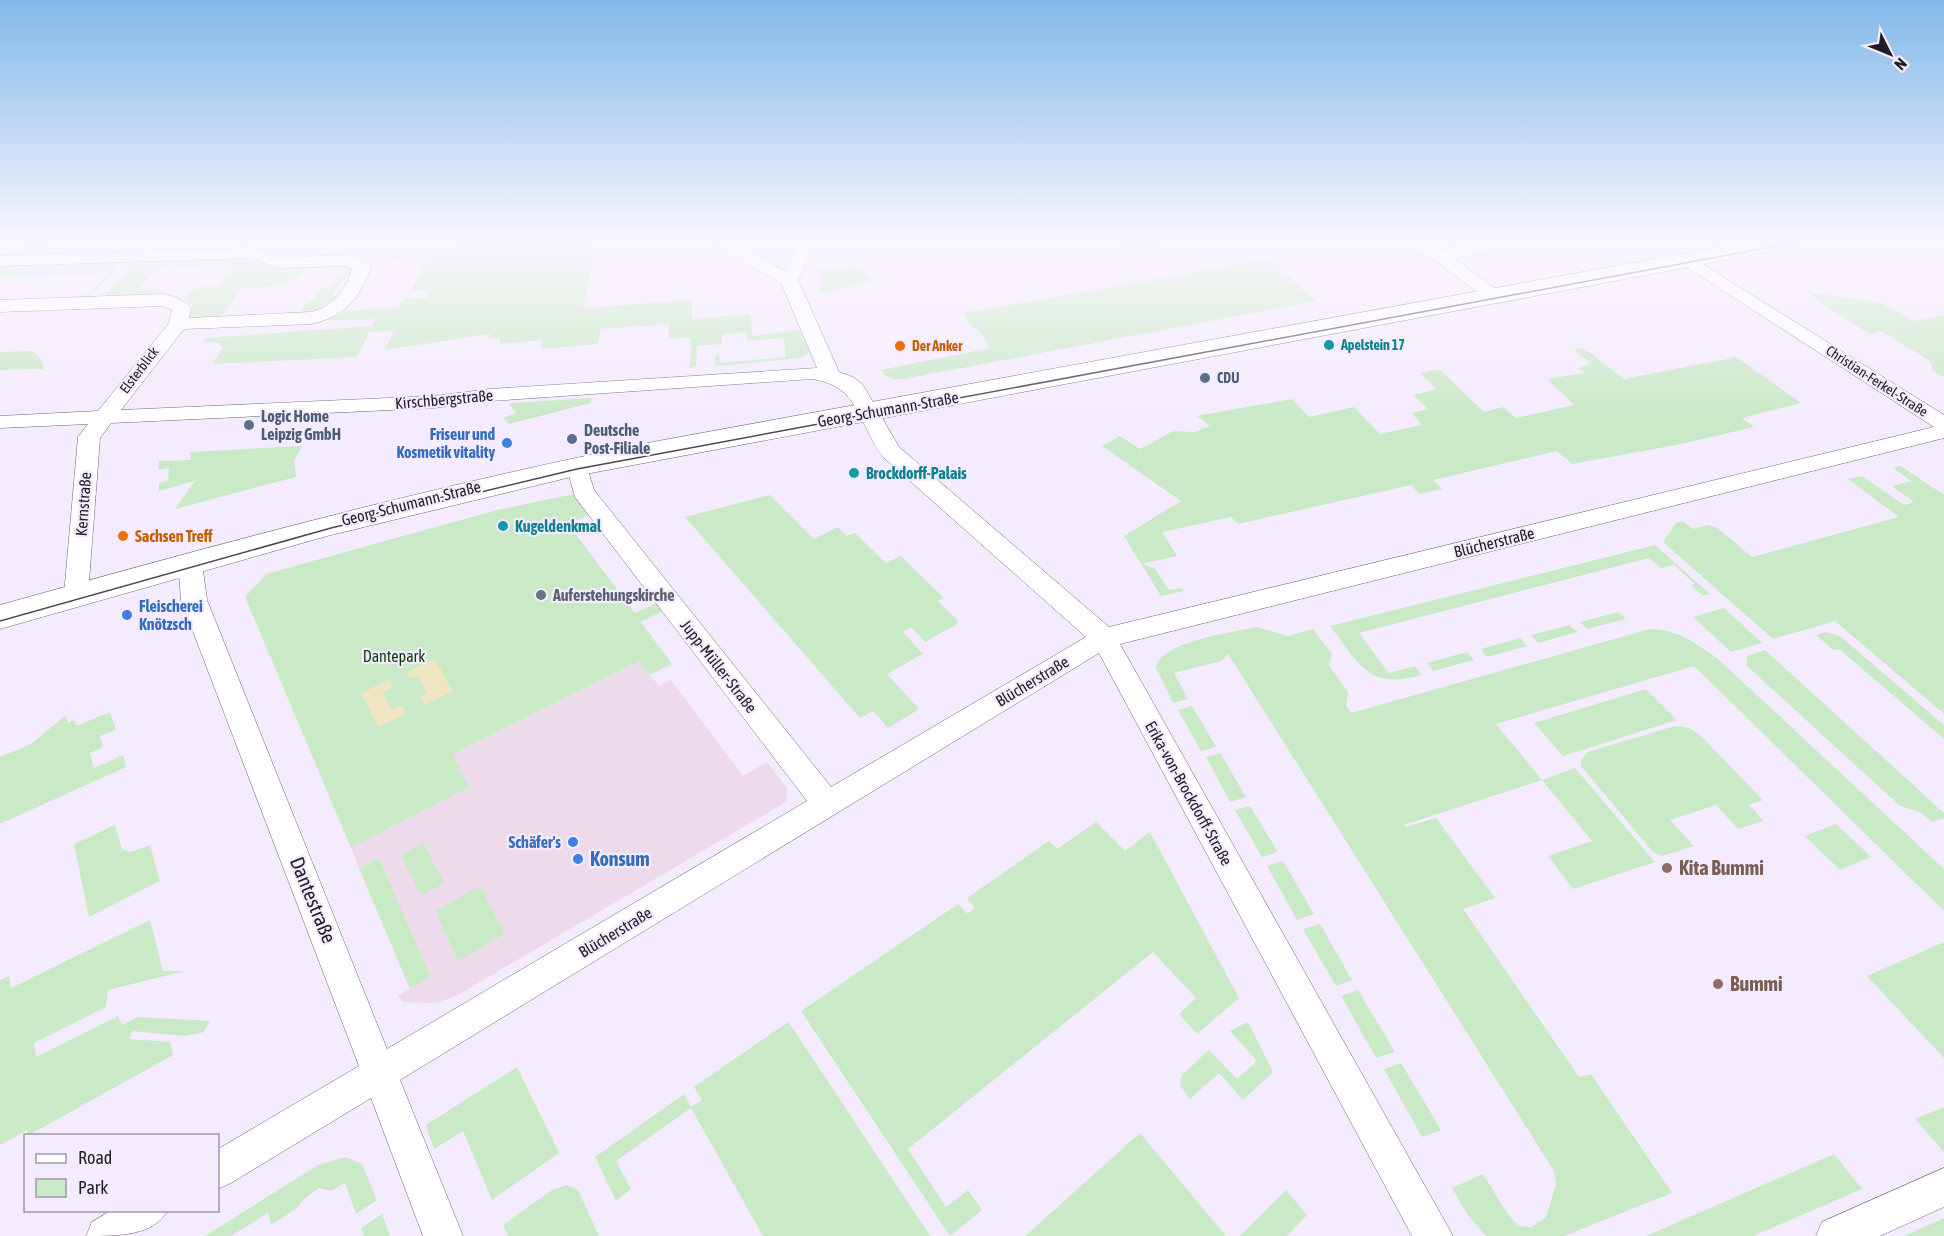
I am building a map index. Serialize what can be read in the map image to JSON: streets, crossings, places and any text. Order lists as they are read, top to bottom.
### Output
{
  "streets": {
    "main road": ["Georg-Schumann-Straße"],
    "street": [
      "Elsterblick",
      "Christian-Ferkel-Straße",
      "Kirschbergstraße",
      "Kernstraße",
      "Blücherstraße",
      "Jupp-Müller-Straße",
      "Erika-von-Brockdorff-Straße",
      "Dantestraße"
    ]
  },
  "crossings": [
    ["Elsterblick", "Kirschbergstraße"],
    ["Elsterblick", "Kernstraße"],
    ["Christian-Ferkel-Straße", "Blücherstraße"],
    ["Kirschbergstraße", "Kernstraße"],
    ["Georg-Schumann-Straße", "Kernstraße"],
    ["Georg-Schumann-Straße", "Jupp-Müller-Straße"],
    ["Georg-Schumann-Straße", "Erika-von-Brockdorff-Straße"],
    ["Georg-Schumann-Straße", "Dantestraße"],
    ["Blücherstraße", "Jupp-Müller-Straße"],
    ["Blücherstraße", "Erika-von-Brockdorff-Straße"],
    ["Blücherstraße", "Dantestraße"]
  ],
  "parks": ["Dantepark"],
  "places": [
    "Apelstein 17",
    "Der Anker",
    "CDU",
    "Logic Home Leipzig GmbH",
    "Deutsche Post-Filiale",
    "Friseur und Kosmetik vitality",
    "Brockdorff-Palais",
    "Kugeldenkmal",
    "Sachsen Treff",
    "Auferstehungskirche",
    "Fleischerei Knötzsch",
    "Schäfer's",
    "Konsum",
    "Kita Bummi",
    "Bummi"
  ],
  "legend": ["Road", "Park"],
  "north": "bottom right"
}
